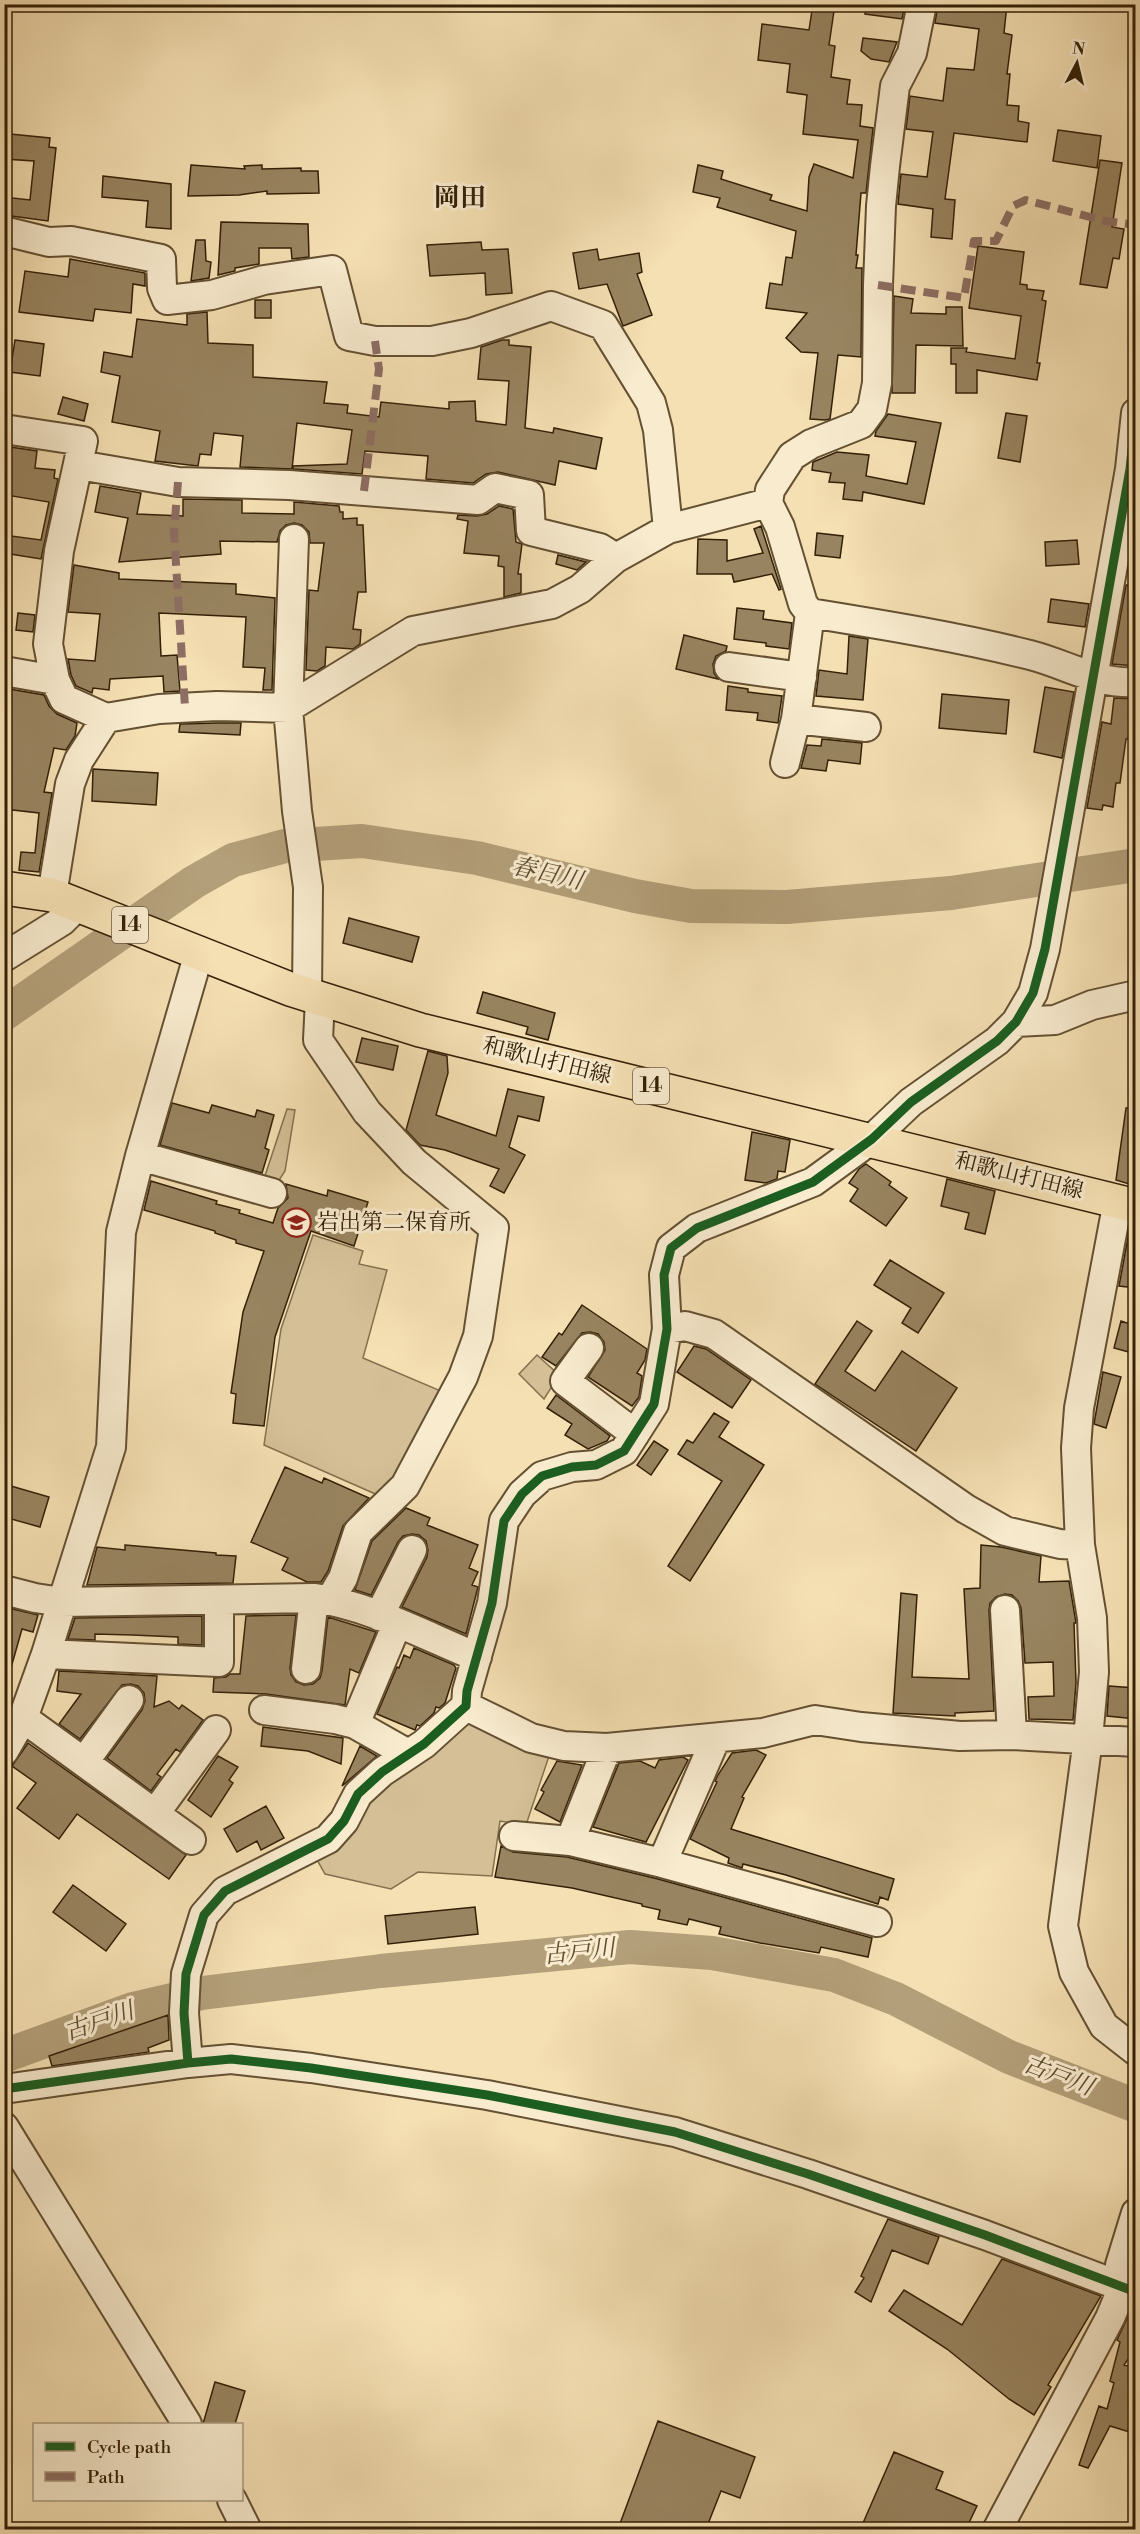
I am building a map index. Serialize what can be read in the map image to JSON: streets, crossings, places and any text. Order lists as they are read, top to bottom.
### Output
{
  "streets": {
    "main road": ["14", "和歌山打田線"]
  },
  "districts": ["岡田"],
  "water": ["春日川", "古戸川"],
  "places": {
    "school or university": ["岩出第二保育所"]
  },
  "legend": ["Cycle path", "Path"],
  "north": "top"
}
